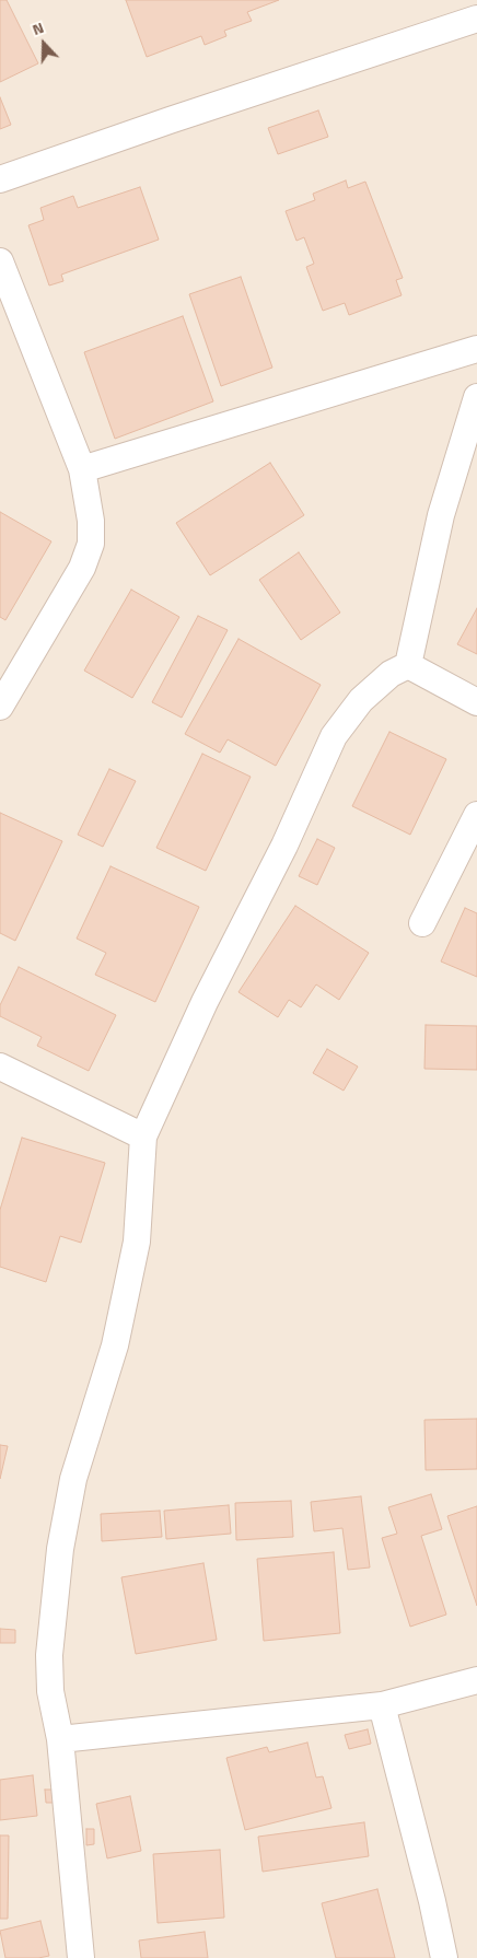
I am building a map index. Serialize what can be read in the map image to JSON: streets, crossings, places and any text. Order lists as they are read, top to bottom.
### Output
{
  "north": "top"
}
